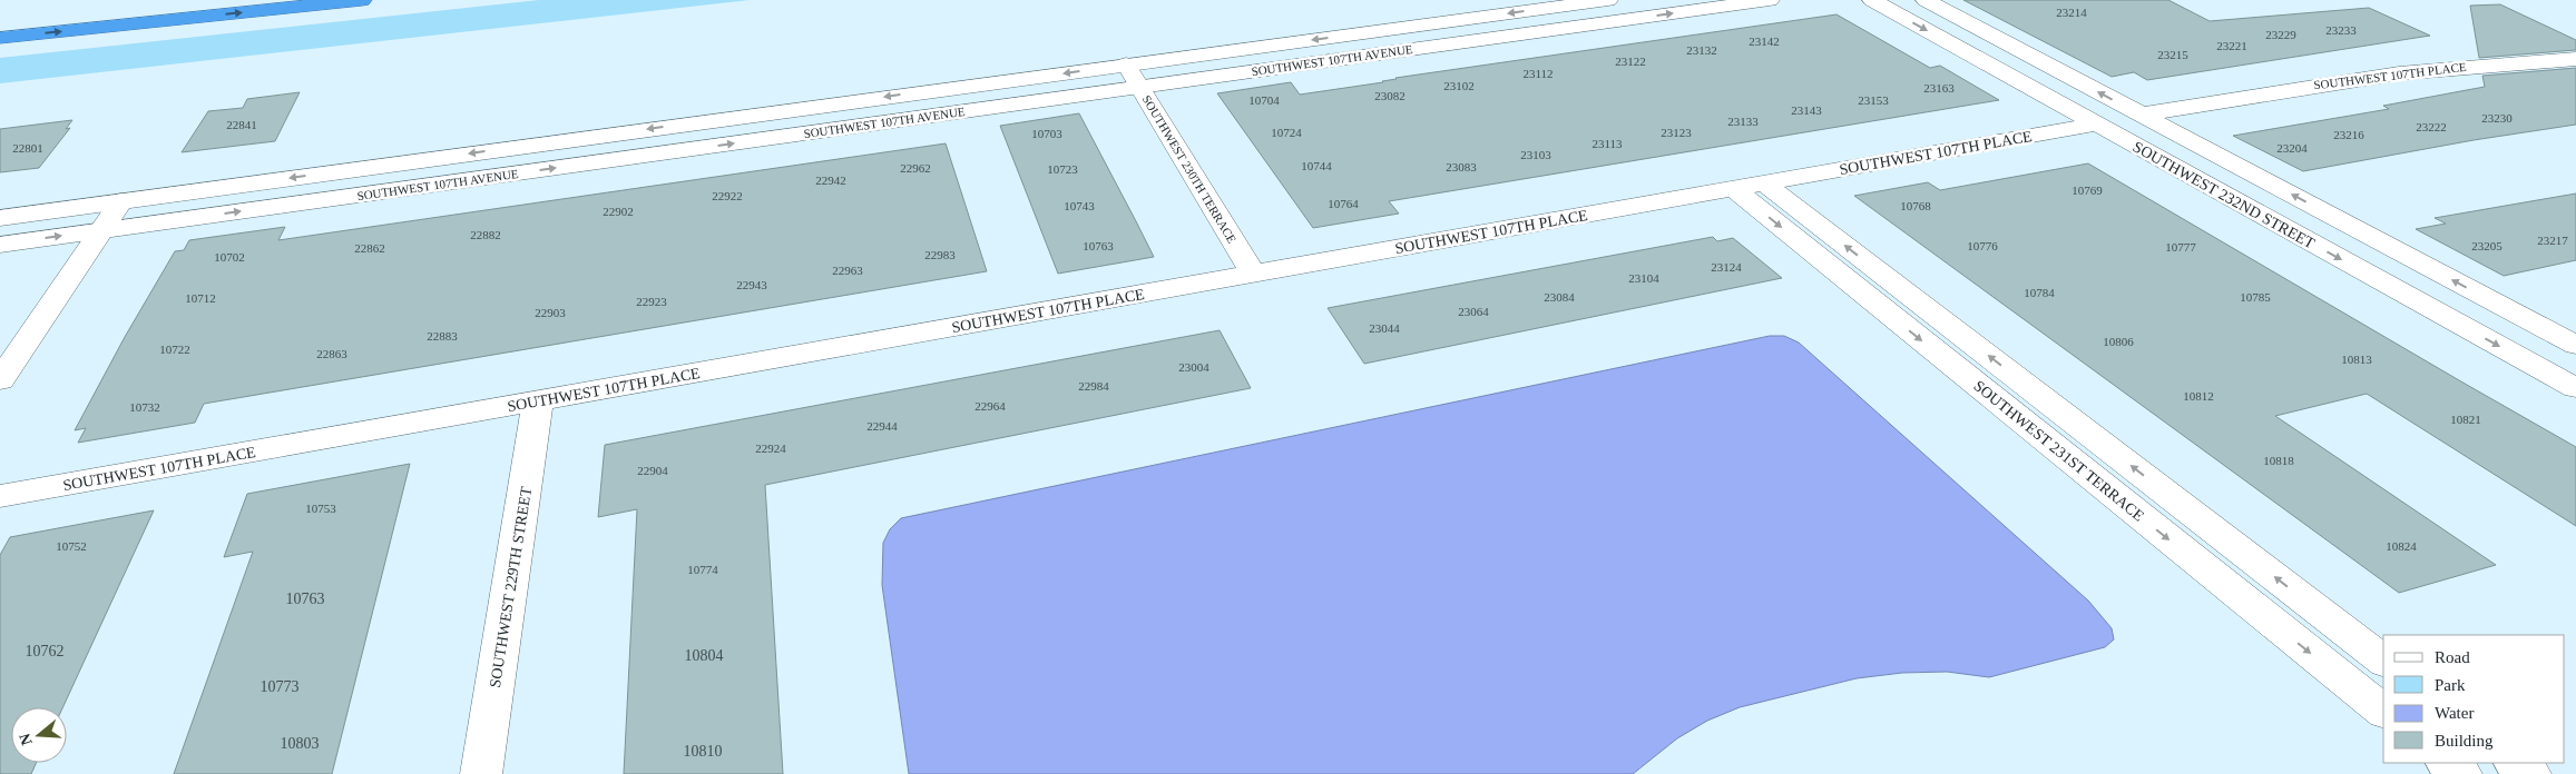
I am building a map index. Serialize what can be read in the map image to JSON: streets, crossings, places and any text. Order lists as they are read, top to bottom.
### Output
{
  "streets": {
    "street": [
      "SOUTHWEST 107TH AVENUE",
      "SOUTHWEST 107TH PLACE",
      "SOUTHWEST 230TH TERRACE",
      "SOUTHWEST 232ND STREET",
      "SOUTHWEST 231ST TERRACE",
      "SOUTHWEST 229TH STREET"
    ]
  },
  "crossings": [
    ["SOUTHWEST 107TH AVENUE", "SOUTHWEST 230TH TERRACE"],
    ["SOUTHWEST 107TH PLACE", "SOUTHWEST 230TH TERRACE"],
    ["SOUTHWEST 107TH PLACE", "SOUTHWEST 232ND STREET"],
    ["SOUTHWEST 107TH PLACE", "SOUTHWEST 231ST TERRACE"],
    ["SOUTHWEST 107TH PLACE", "SOUTHWEST 229TH STREET"]
  ],
  "house_numbers": [
    "23214",
    "23233",
    "23229",
    "23142",
    "23221",
    "23132",
    "23215",
    "23122",
    "23112",
    "23102",
    "23163",
    "23082",
    "10704",
    "23153",
    "23143",
    "23230",
    "23133",
    "22841",
    "23222",
    "10724",
    "23123",
    "10703",
    "23216",
    "23113",
    "22801",
    "23204",
    "23103",
    "10744",
    "23083",
    "22962",
    "10723",
    "22942",
    "10769",
    "22922",
    "10764",
    "10743",
    "10768",
    "22902",
    "22882",
    "23217",
    "10763",
    "10776",
    "23205",
    "10777",
    "22862",
    "22983",
    "10702",
    "23124",
    "22963",
    "23104",
    "22943",
    "10784",
    "23084",
    "10785",
    "10712",
    "22923",
    "23064",
    "22903",
    "23044",
    "22883",
    "10806",
    "10722",
    "22863",
    "10813",
    "23004",
    "22984",
    "10812",
    "22964",
    "10732",
    "10821",
    "22944",
    "22924",
    "10818",
    "22904",
    "10753",
    "10752",
    "10824",
    "10774",
    "10763",
    "10762",
    "10804",
    "10773",
    "10803",
    "10810"
  ],
  "legend": [
    "Road",
    "Park",
    "Water",
    "Building"
  ],
  "north": "left"
}
